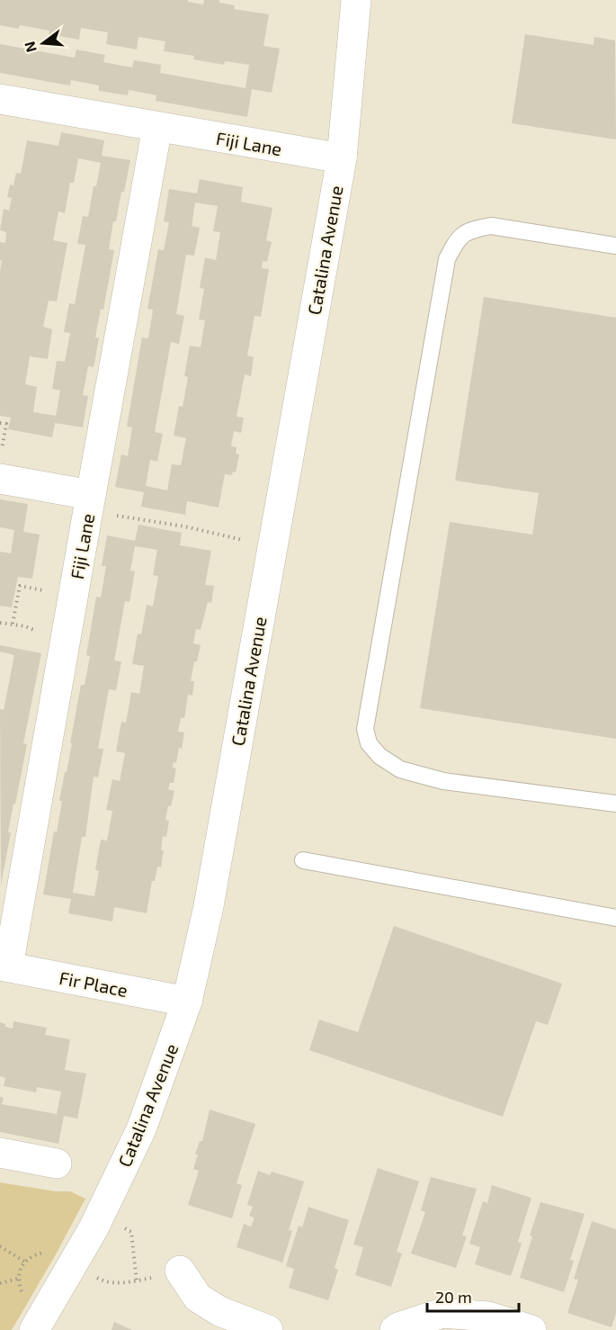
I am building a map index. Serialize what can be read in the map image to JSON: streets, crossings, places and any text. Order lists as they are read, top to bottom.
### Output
{
  "streets": {
    "street": ["Fiji Lane", "Catalina Avenue", "Fir Place"]
  },
  "crossings": [
    ["Fiji Lane", "Catalina Avenue"],
    ["Fiji Lane", "Fir Place"],
    ["Catalina Avenue", "Fir Place"]
  ],
  "scale_bar": "20 m",
  "north": "left"
}
